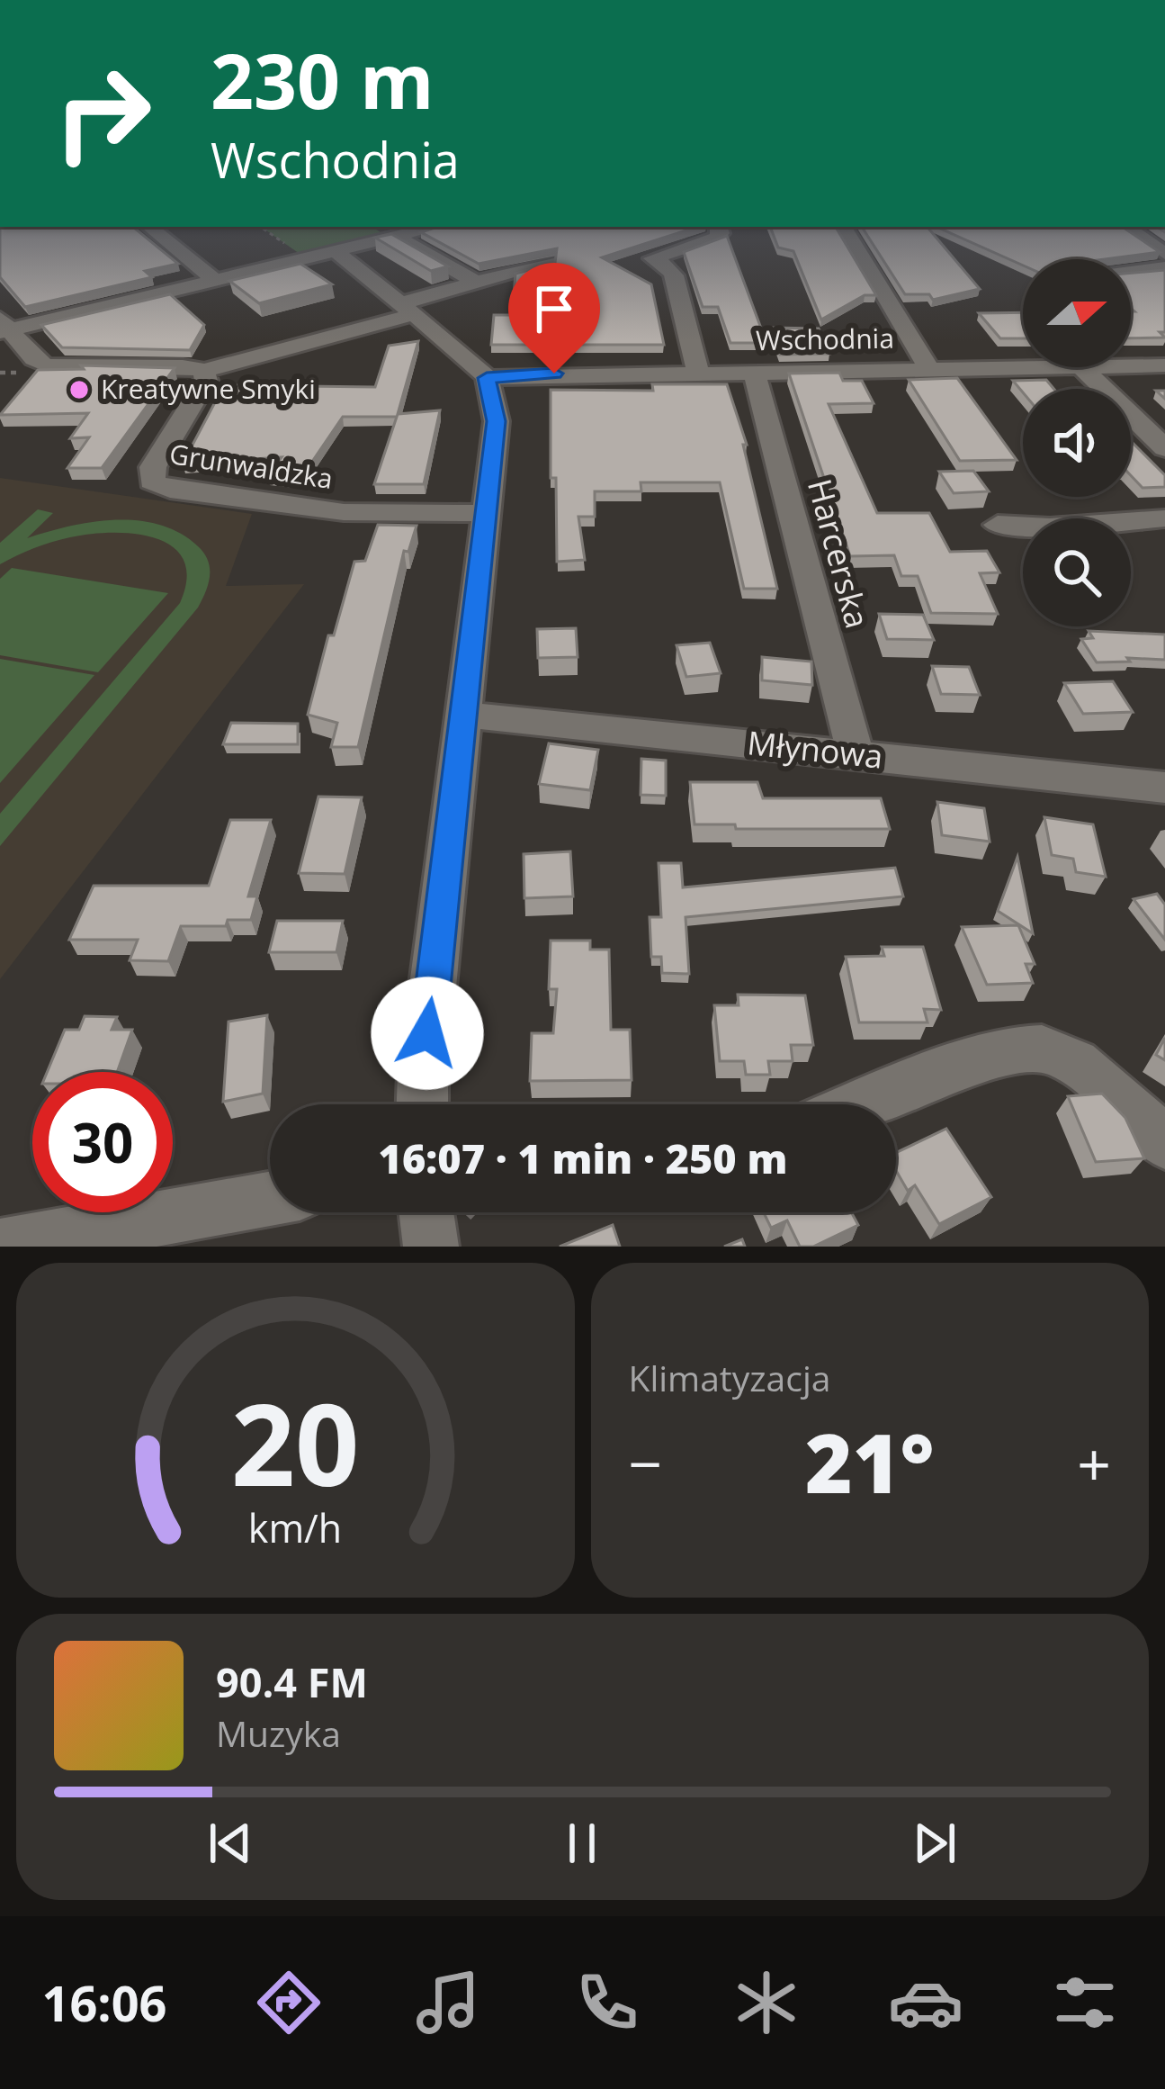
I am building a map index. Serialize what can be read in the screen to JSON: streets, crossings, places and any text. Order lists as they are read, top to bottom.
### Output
{
  "streets": {
    "street": [
      "Wschodnia",
      "Grunwaldzka",
      "Harcerska",
      "Młynowa"
    ]
  },
  "crossings": [
    ["Wschodnia", "Harcerska"],
    ["Harcerska", "Młynowa"]
  ],
  "places": ["Kreatywne Smyki"],
  "north": "right",
  "page": {
    "turn": ["230 m", "Wschodnia"],
    "limit": "30",
    "trip": "16:07 · 1 min · 250 m",
    "tile": "Klimatyzacja",
    "heat": ["−", "21°", "+"],
    "song": ["90.4 FM", "Muzyka"],
    "tabs": "16:06",
    "gauge": ["20", "km/h"]
  }
}
